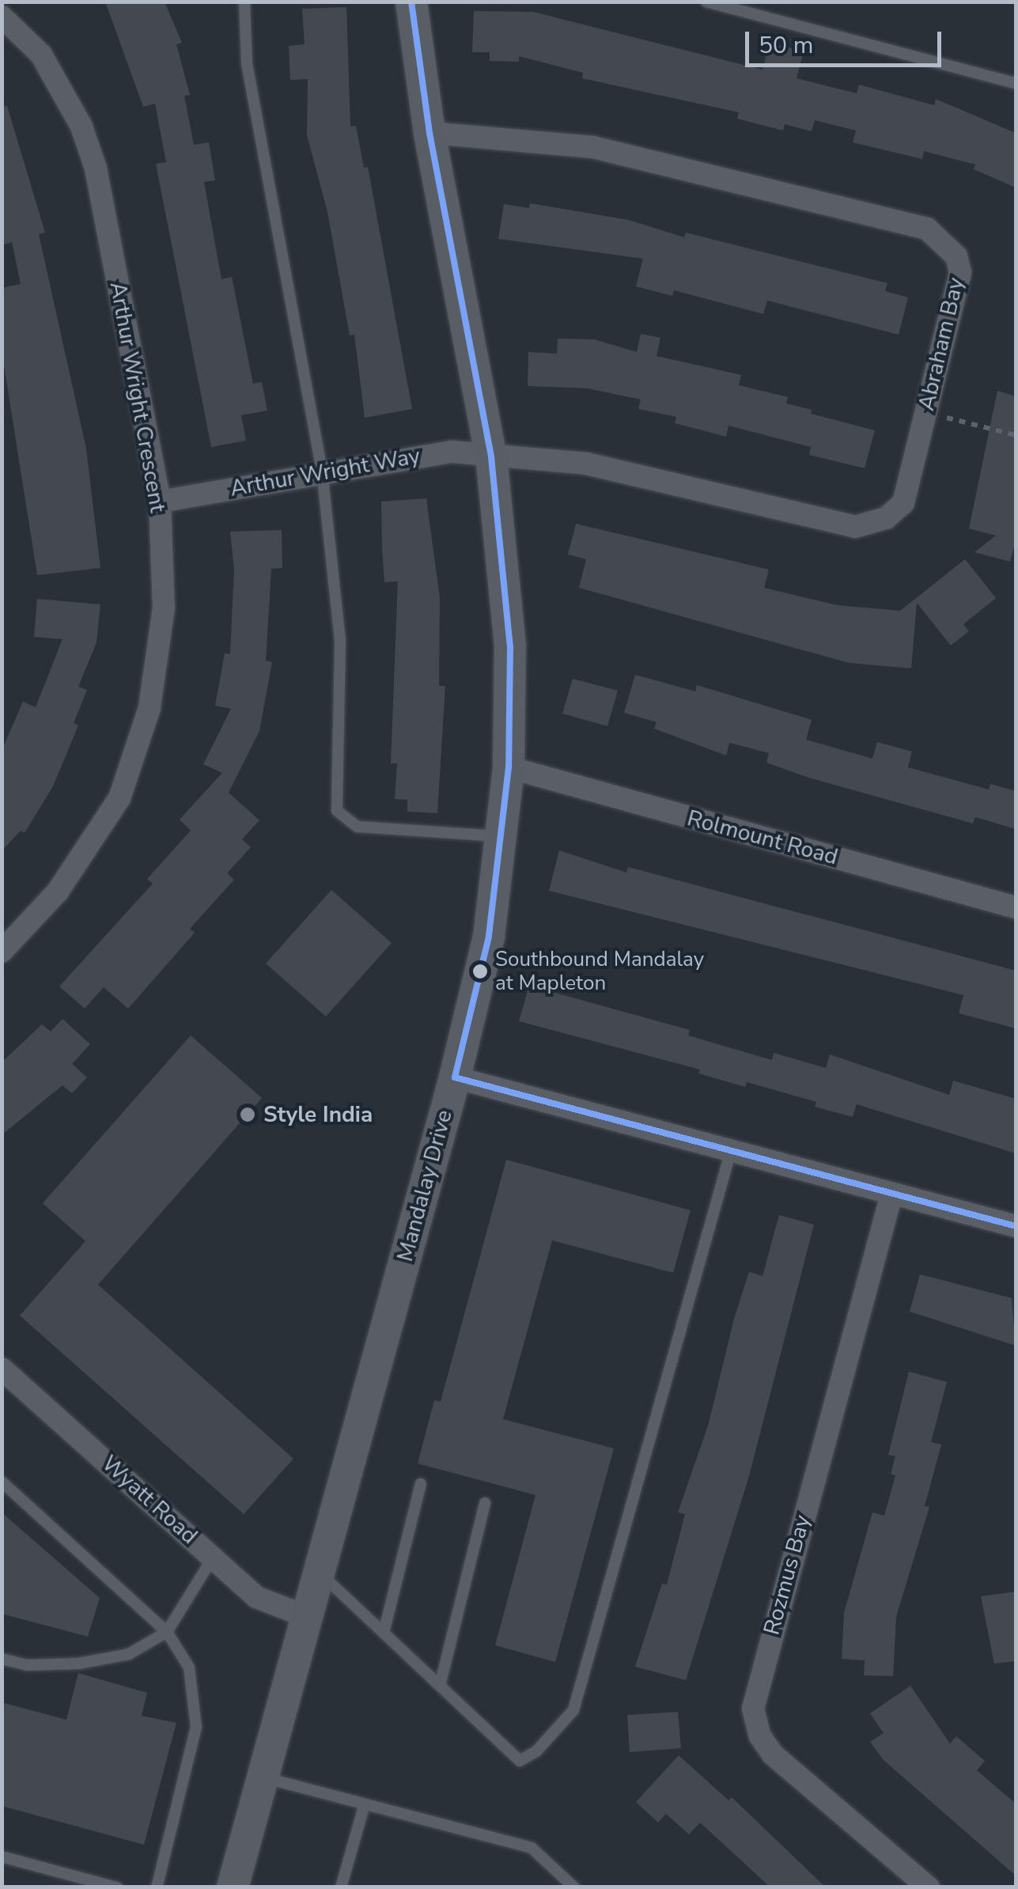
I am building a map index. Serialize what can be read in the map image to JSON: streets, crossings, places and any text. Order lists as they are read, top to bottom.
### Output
{
  "streets": {
    "street": [
      "Abraham Bay",
      "Arthur Wright Crescent",
      "Arthur Wright Way",
      "Rolmount Road",
      "Mandalay Drive",
      "Wyatt Road",
      "Rozmus Bay"
    ]
  },
  "crossings": [
    ["Abraham Bay", "Arthur Wright Way"],
    ["Abraham Bay", "Mandalay Drive"],
    ["Arthur Wright Crescent", "Arthur Wright Way"],
    ["Arthur Wright Way", "Mandalay Drive"],
    ["Rolmount Road", "Mandalay Drive"],
    ["Mandalay Drive", "Wyatt Road"]
  ],
  "places": ["Southbound Mandalay at Mapleton", "Style India"],
  "scale_bar": "50 m"
}
